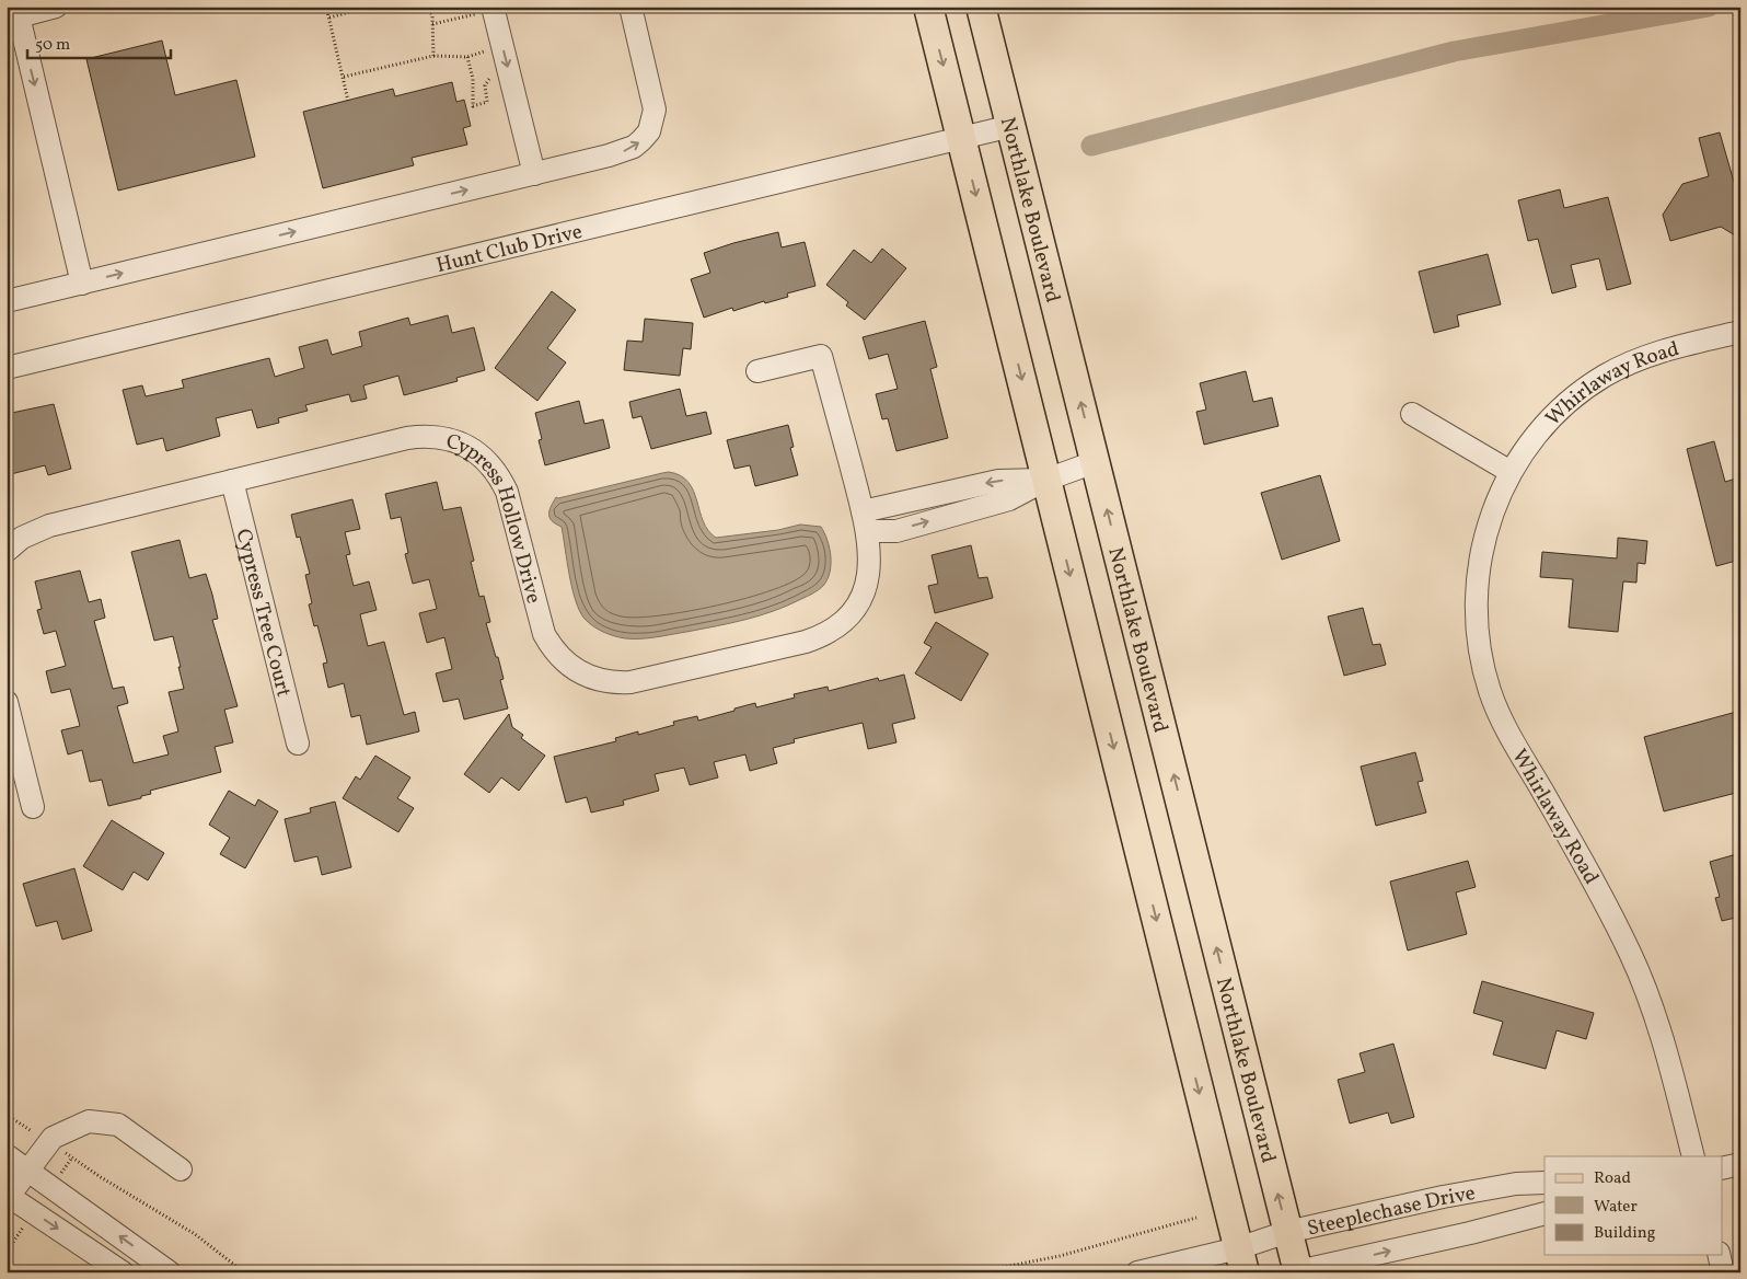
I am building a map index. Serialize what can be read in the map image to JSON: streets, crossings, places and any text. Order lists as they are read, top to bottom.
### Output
{
  "streets": {
    "main road": ["Northlake Boulevard"],
    "street": [
      "Hunt Club Drive",
      "Whirlaway Road",
      "Cypress Hollow Drive",
      "Cypress Tree Court",
      "Steeplechase Drive"
    ]
  },
  "crossings": [
    ["Northlake Boulevard", "Hunt Club Drive"],
    ["Northlake Boulevard", "Steeplechase Drive"],
    ["Cypress Hollow Drive", "Cypress Tree Court"]
  ],
  "legend": ["Road", "Water", "Building"],
  "scale_bar": "50 m"
}
